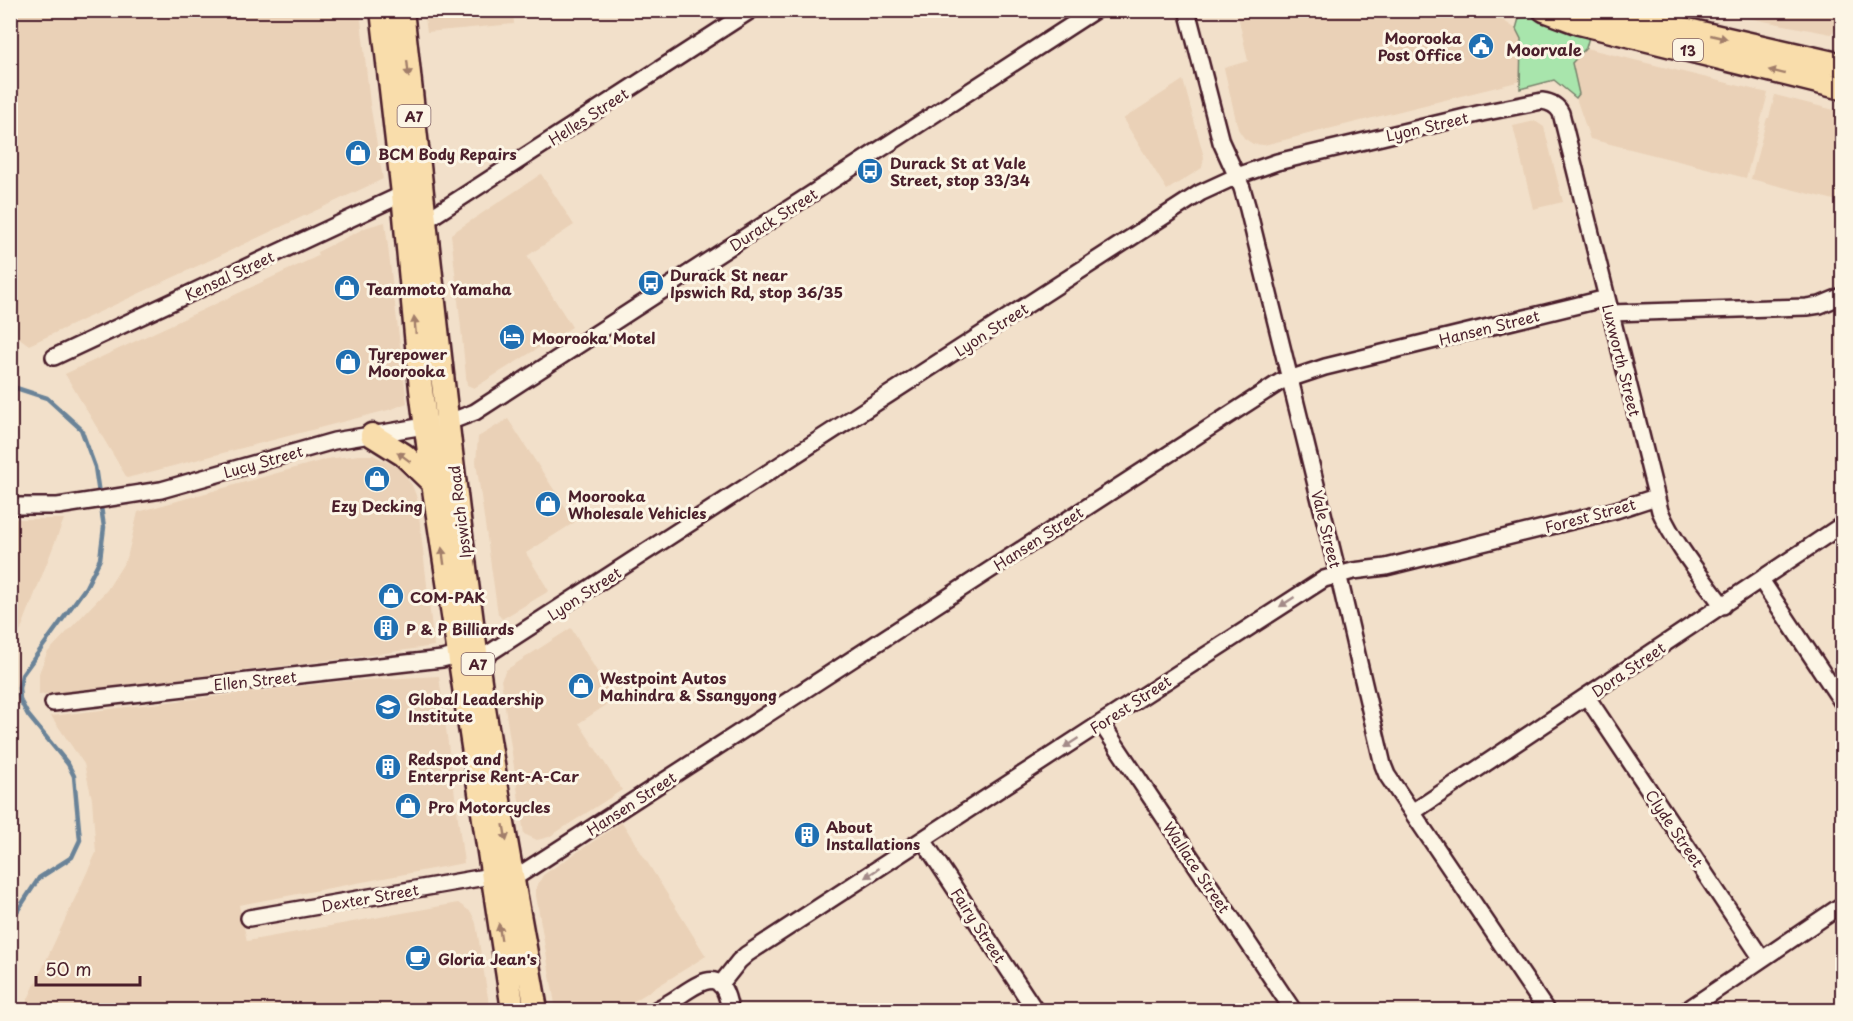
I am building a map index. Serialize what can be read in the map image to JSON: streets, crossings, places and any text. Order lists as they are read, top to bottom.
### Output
{
  "streets": {
    "highway": ["13", "A7", "Ipswich Road"],
    "street": [
      "Helles Street",
      "Lyon Street",
      "Durack Street",
      "Kensal Street",
      "Hansen Street",
      "Luxworth Street",
      "Lucy Street",
      "Forest Street",
      "Vale Street",
      "Dora Street",
      "Ellen Street",
      "Clyde Street",
      "Wallace Street",
      "Dexter Street",
      "Fairy Street"
    ]
  },
  "crossings": [
    ["Helles Street", "Ipswich Road"],
    ["Lyon Street", "Luxworth Street"],
    ["Lyon Street", "Ipswich Road"],
    ["Lyon Street", "Vale Street"],
    ["Lyon Street", "Ellen Street"],
    ["Durack Street", "Lucy Street"],
    ["Durack Street", "Ipswich Road"],
    ["Kensal Street", "Ipswich Road"],
    ["Hansen Street", "Luxworth Street"],
    ["Hansen Street", "Ipswich Road"],
    ["Hansen Street", "Vale Street"],
    ["Hansen Street", "Dexter Street"],
    ["Luxworth Street", "Forest Street"],
    ["Luxworth Street", "Dora Street"],
    ["Lucy Street", "Ipswich Road"],
    ["Ipswich Road", "Ellen Street"],
    ["Ipswich Road", "Dexter Street"],
    ["Forest Street", "Vale Street"],
    ["Forest Street", "Wallace Street"],
    ["Forest Street", "Fairy Street"],
    ["Vale Street", "Dora Street"],
    ["Dora Street", "Clyde Street"]
  ],
  "one_way": ["Forest Street"],
  "districts": ["Moorvale"],
  "places": {
    "public building": ["Moorooka Post Office"],
    "shop": [
      "BCM Body Repairs",
      "Teammoto Yamaha",
      "Tyrepower Moorooka",
      "Ezy Decking",
      "Moorooka Wholesale Vehicles",
      "COM-PAK",
      "Westpoint Autos Mahindra & Ssangyong",
      "Pro Motorcycles"
    ],
    "bus stop": ["Durack St at Vale Street, stop 33/34", "Durack St near Ipswich Rd, stop 36/35"],
    "hotel": ["Moorooka Motel"],
    "building": ["P & P Billiards", "Redspot and Enterprise Rent-A-Car", "About Installations"],
    "school or university": ["Global Leadership Institute"],
    "cafe": ["Gloria Jean's"]
  },
  "scale_bar": "50 m"
}
